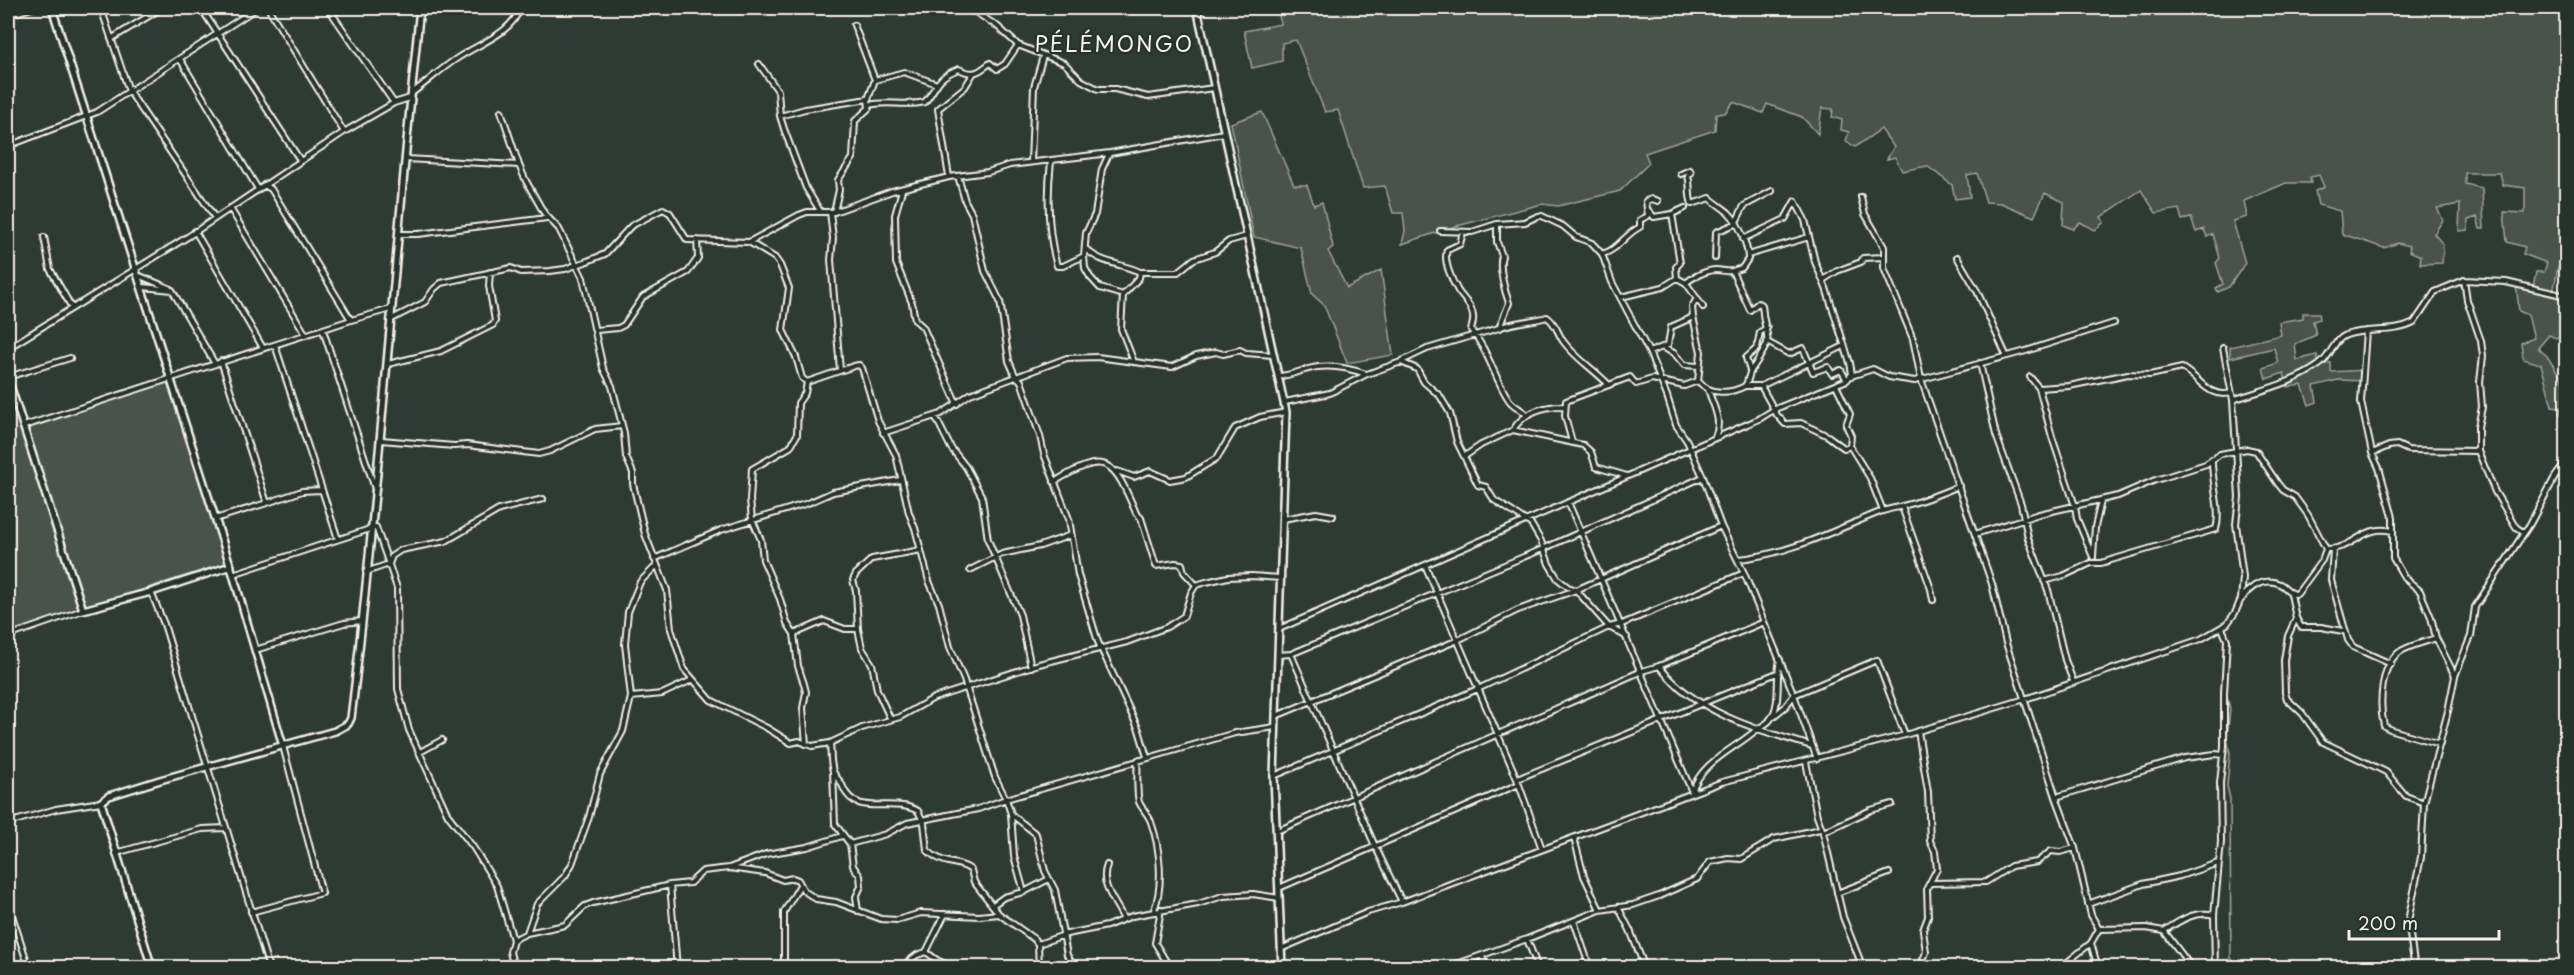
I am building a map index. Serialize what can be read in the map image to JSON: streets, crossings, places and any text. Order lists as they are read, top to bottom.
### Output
{
  "districts": ["PÉLÉMONGO"],
  "scale_bar": "200 m"
}
